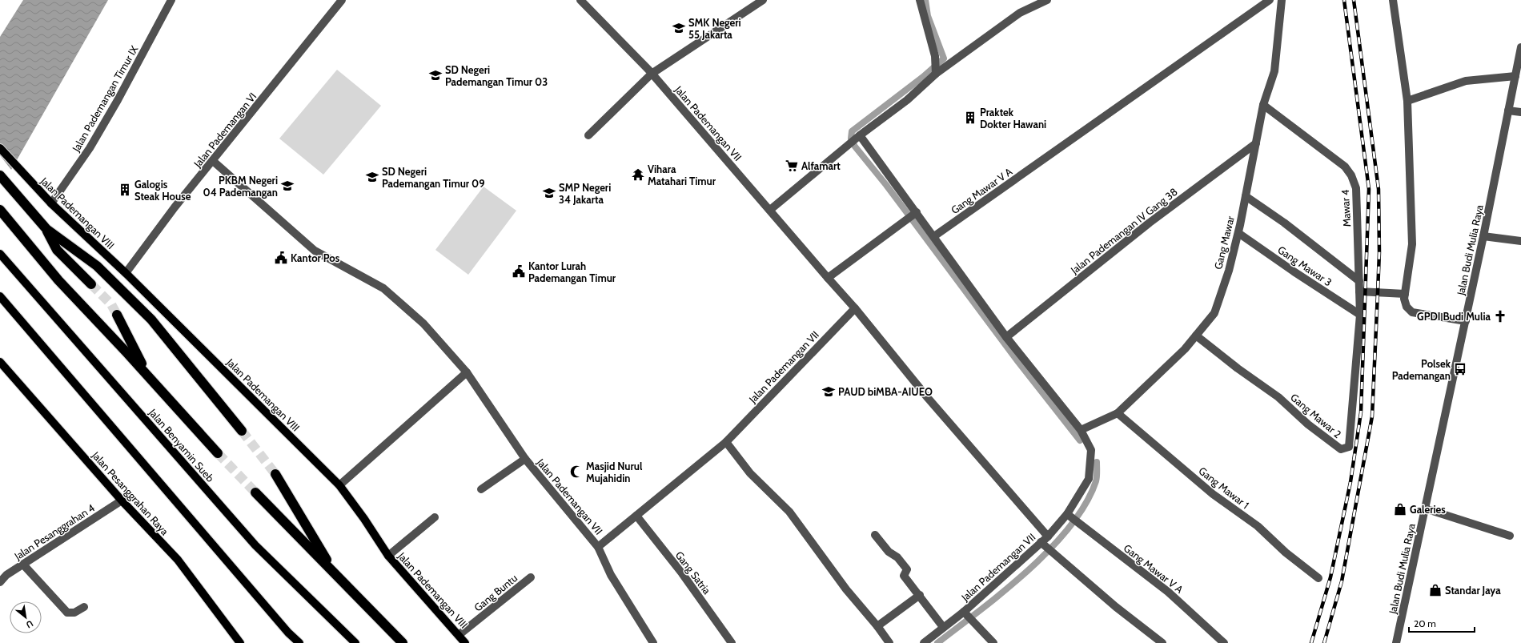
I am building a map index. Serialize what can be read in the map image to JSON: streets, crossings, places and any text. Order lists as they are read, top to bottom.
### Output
{
  "streets": {
    "main road": ["Jalan Pademangan VIII", "Jalan Benyamin Sueb", "Jalan Pesanggrahan Raya"],
    "street": [
      "Jalan Pademangan Timur IX",
      "Jalan Pademangan VII",
      "Jalan Pademangan VI",
      "Gang Mawar V A",
      "Mawar 4",
      "Jalan Pademangan IV Gang 38",
      "Gang Mawar",
      "Jalan Budi Mulia Raya",
      "Gang Mawar 3",
      "Gang Mawar 2",
      "Gang Mawar 1",
      "Jalan Pesanggrahan 4",
      "Gang Satria",
      "Gang Buntu"
    ]
  },
  "crossings": [
    ["Jalan Pademangan Timur IX", "Jalan Pademangan VIII"],
    ["Jalan Pademangan VII", "Jalan Pademangan VI"],
    ["Jalan Pademangan VII", "Gang Satria"],
    ["Jalan Pademangan VI", "Jalan Pademangan VIII"],
    ["Mawar 4", "Gang Mawar"],
    ["Mawar 4", "Gang Mawar 3"],
    ["Mawar 4", "Gang Mawar 2"],
    ["Jalan Pademangan VIII", "Gang Buntu"],
    ["Jalan Pademangan IV Gang 38", "Gang Mawar"],
    ["Gang Mawar", "Gang Mawar 3"],
    ["Gang Mawar", "Gang Mawar 2"],
    ["Gang Mawar", "Gang Mawar 1"],
    ["Gang Mawar 3", "Gang Mawar 2"],
    ["Jalan Pesanggrahan Raya", "Jalan Pesanggrahan 4"]
  ],
  "places": {
    "school or university": [
      "SMK Negeri 55 Jakarta",
      "SD Negeri Pademangan Timur 03",
      "SD Negeri Pademangan Timur 09",
      "PKBM Negeri 04 Pademangan",
      "SMP Negeri 34 Jakarta",
      "PAUD biMBA-AIUEO"
    ],
    "building": ["Praktek Dokter Hawani", "Galogis Steak House"],
    "supermarket": ["Alfamart"],
    "temple": ["Vihara Matahari Timur"],
    "public building": ["Kantor Pos", "Kantor Lurah Pademangan Timur"],
    "church": ["GPDI Budi Mulia"],
    "bus stop": ["Polsek Pademangan"],
    "mosque": ["Masjid Nurul Mujahidin"],
    "shop": ["Galeries", "Standar Jaya"]
  },
  "scale_bar": "20 m",
  "north": "bottom right"
}
